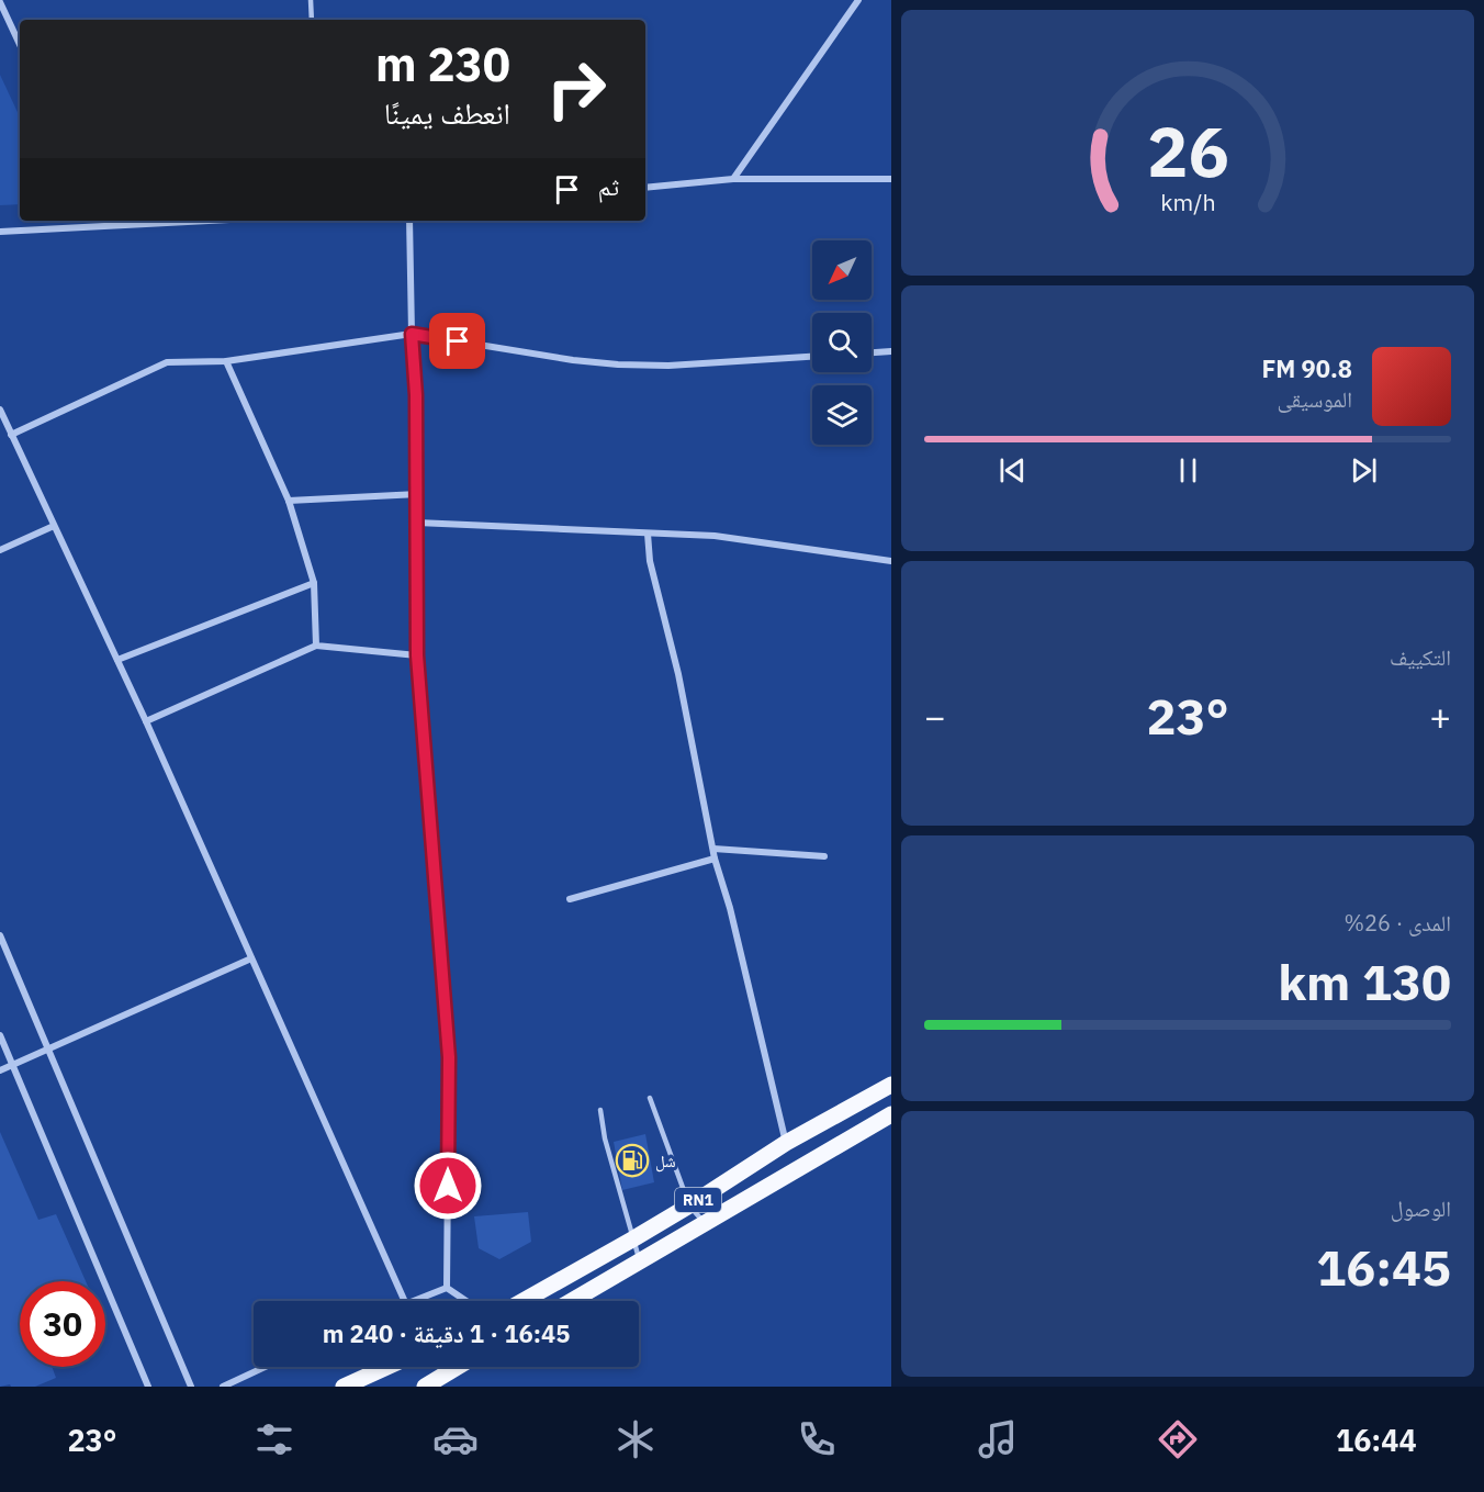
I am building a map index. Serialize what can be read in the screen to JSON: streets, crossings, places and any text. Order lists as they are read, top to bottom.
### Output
{
  "streets": {
    "main road": ["RN1"]
  },
  "places": {
    "fuel station": ["شل"]
  },
  "north": "bottom left",
  "page": {
    "turn": ["230 m", "انعطف يمينًا"],
    "then": "ثم",
    "song": ["90.8 FM", "الموسيقى"],
    "tile": [
      "التكييف",
      ["المدى · 26%", "130 km"],
      ["الوصول", "16:45"]
    ],
    "heat": ["−", "23°", "+"],
    "limit": "30",
    "trip": "16:45 · 1 دقيقة · 240 m",
    "tabs": ["16:44", "23°"],
    "gauge": ["26", "km/h"]
  }
}
